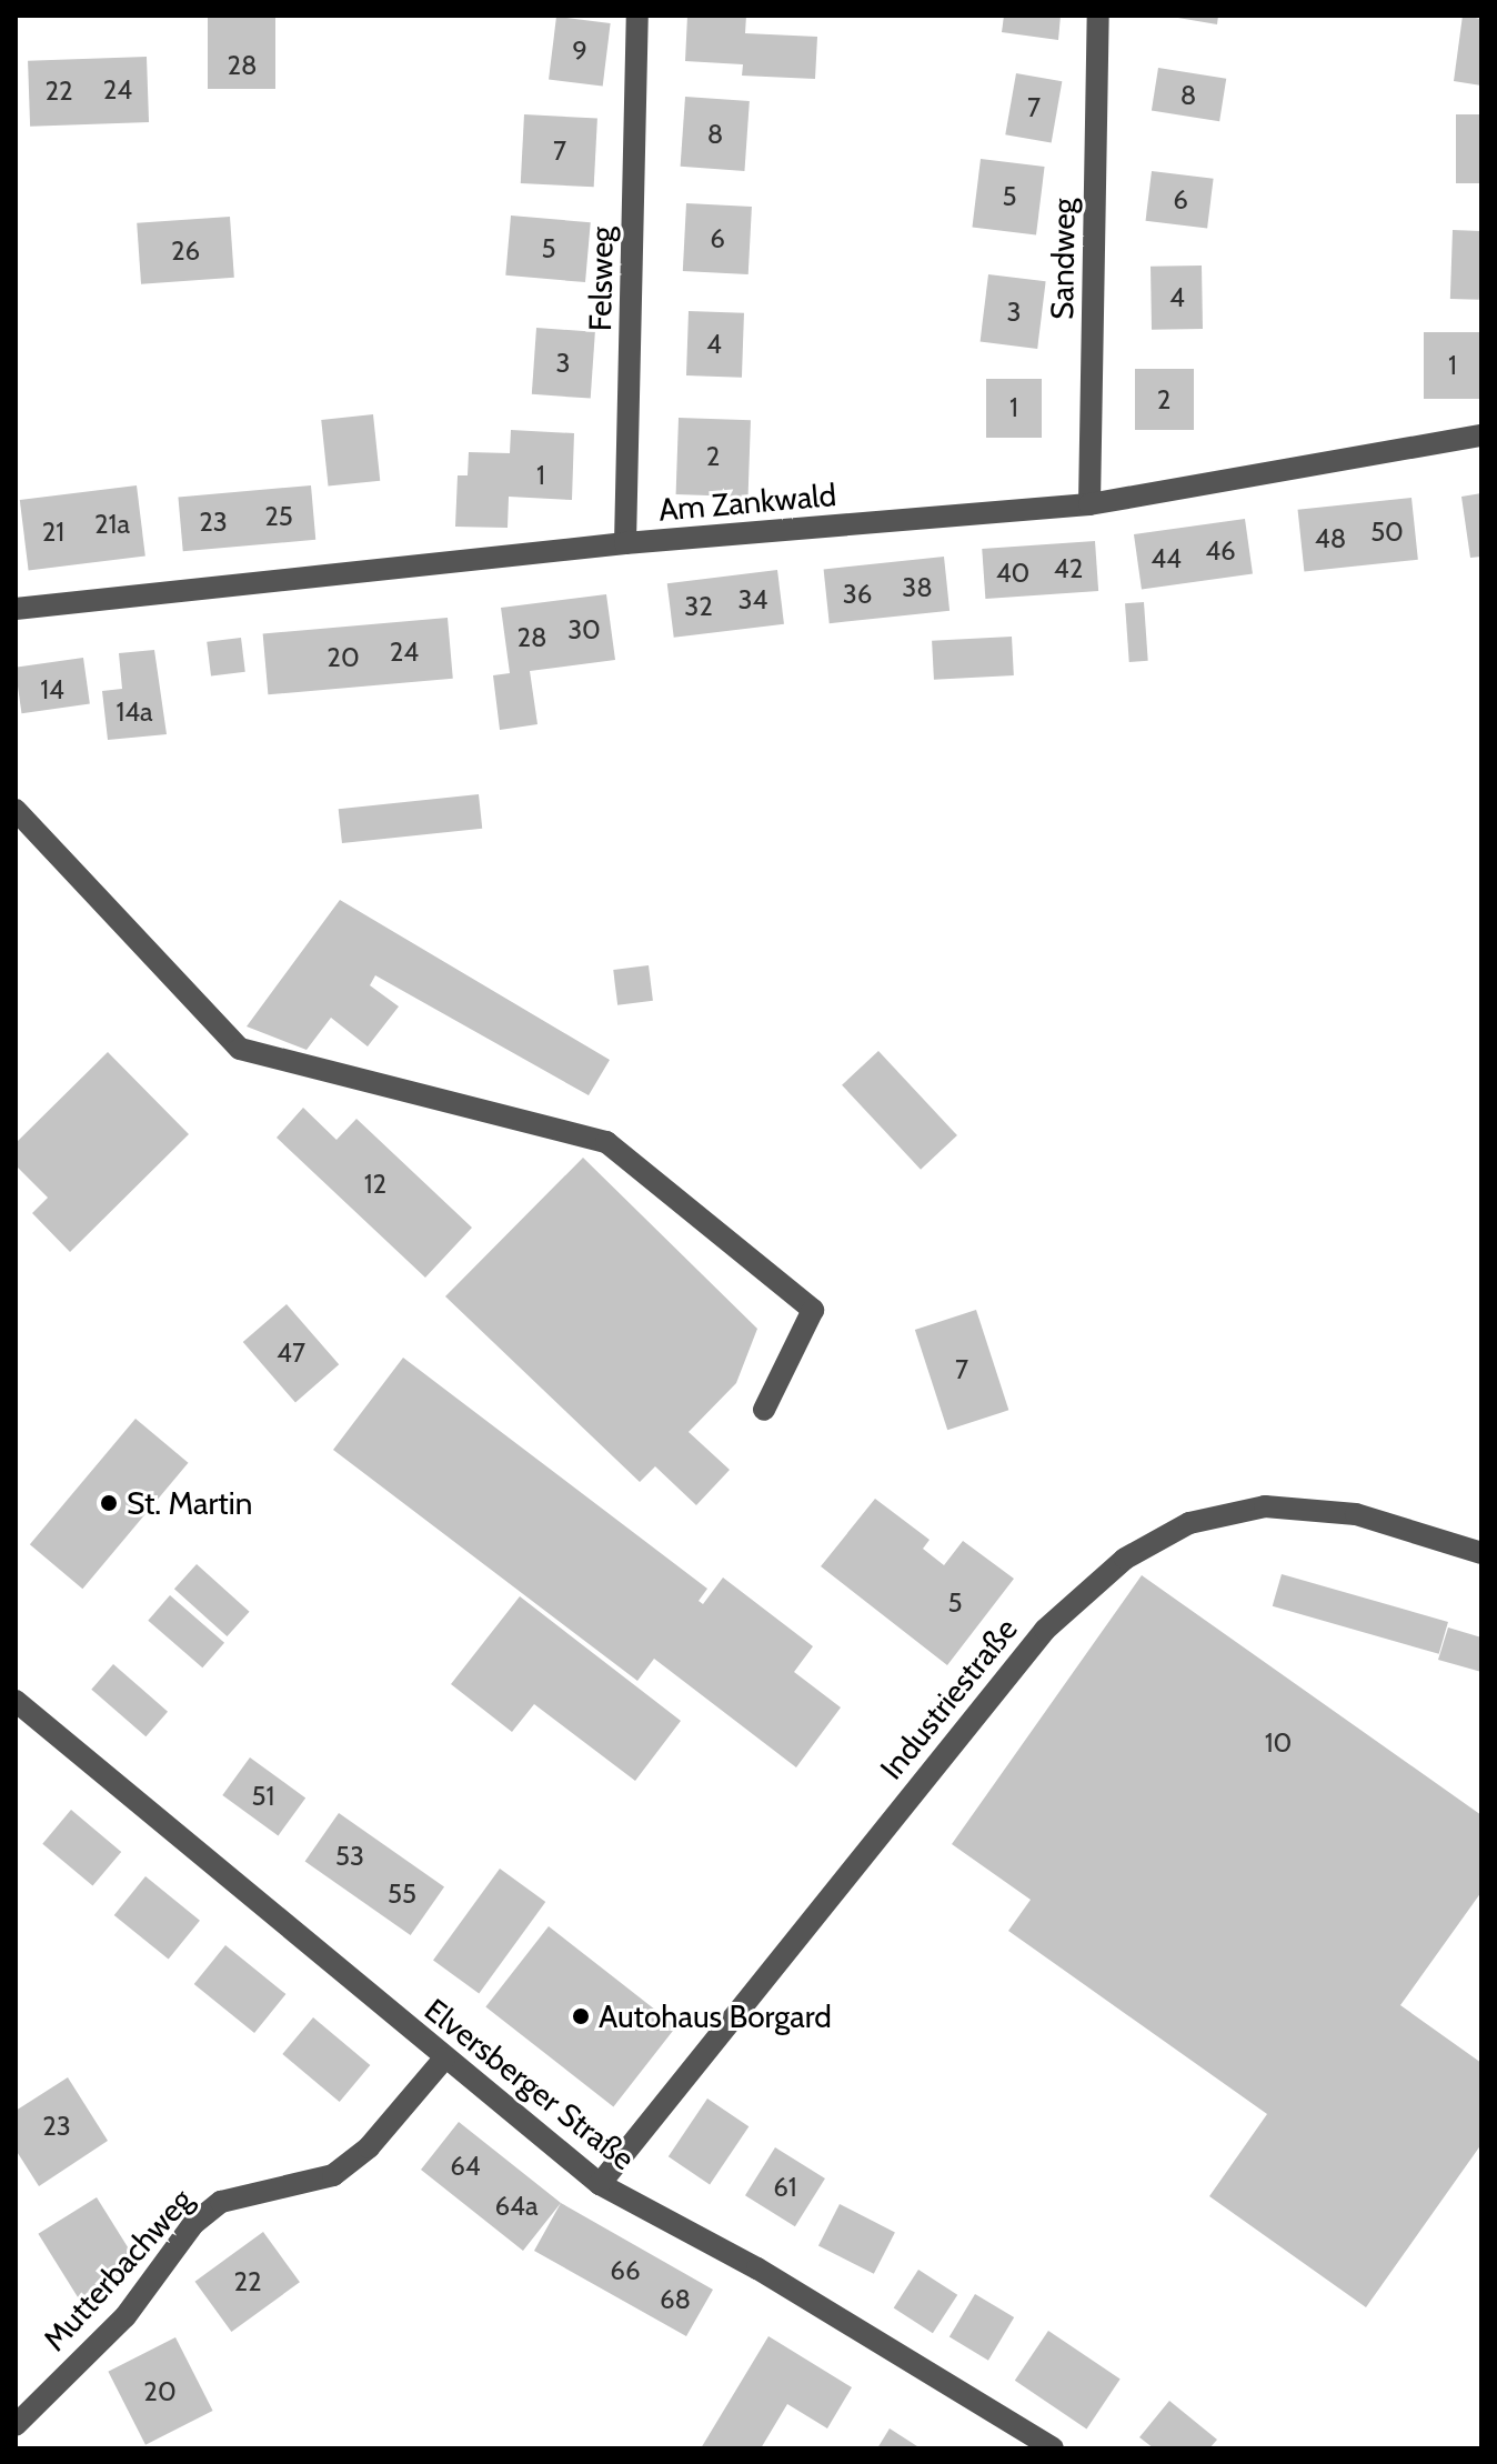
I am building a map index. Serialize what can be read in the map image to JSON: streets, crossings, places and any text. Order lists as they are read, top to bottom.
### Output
{
  "streets": {
    "street": [
      "Sandweg",
      "Felsweg",
      "Am Zankwald",
      "Industriestraße",
      "Elversberger Straße",
      "Mutterbachweg"
    ]
  },
  "crossings": [
    ["Sandweg", "Am Zankwald"],
    ["Felsweg", "Am Zankwald"],
    ["Industriestraße", "Elversberger Straße"],
    ["Elversberger Straße", "Mutterbachweg"]
  ],
  "places": ["St. Martin", "Autohaus Borgard"],
  "house_numbers": [
    "9",
    "28",
    "24",
    "22",
    "8",
    "7",
    "8",
    "7",
    "5",
    "6",
    "6",
    "5",
    "26",
    "4",
    "3",
    "4",
    "3",
    "1",
    "2",
    "1",
    "2",
    "1",
    "25",
    "23",
    "21a",
    "21",
    "50",
    "48",
    "46",
    "44",
    "42",
    "40",
    "38",
    "36",
    "34",
    "32",
    "30",
    "28",
    "24",
    "20",
    "14",
    "14a",
    "12",
    "47",
    "7",
    "5",
    "10",
    "51",
    "53",
    "55",
    "23",
    "64",
    "61",
    "64a",
    "66",
    "22",
    "68",
    "20"
  ]
}
